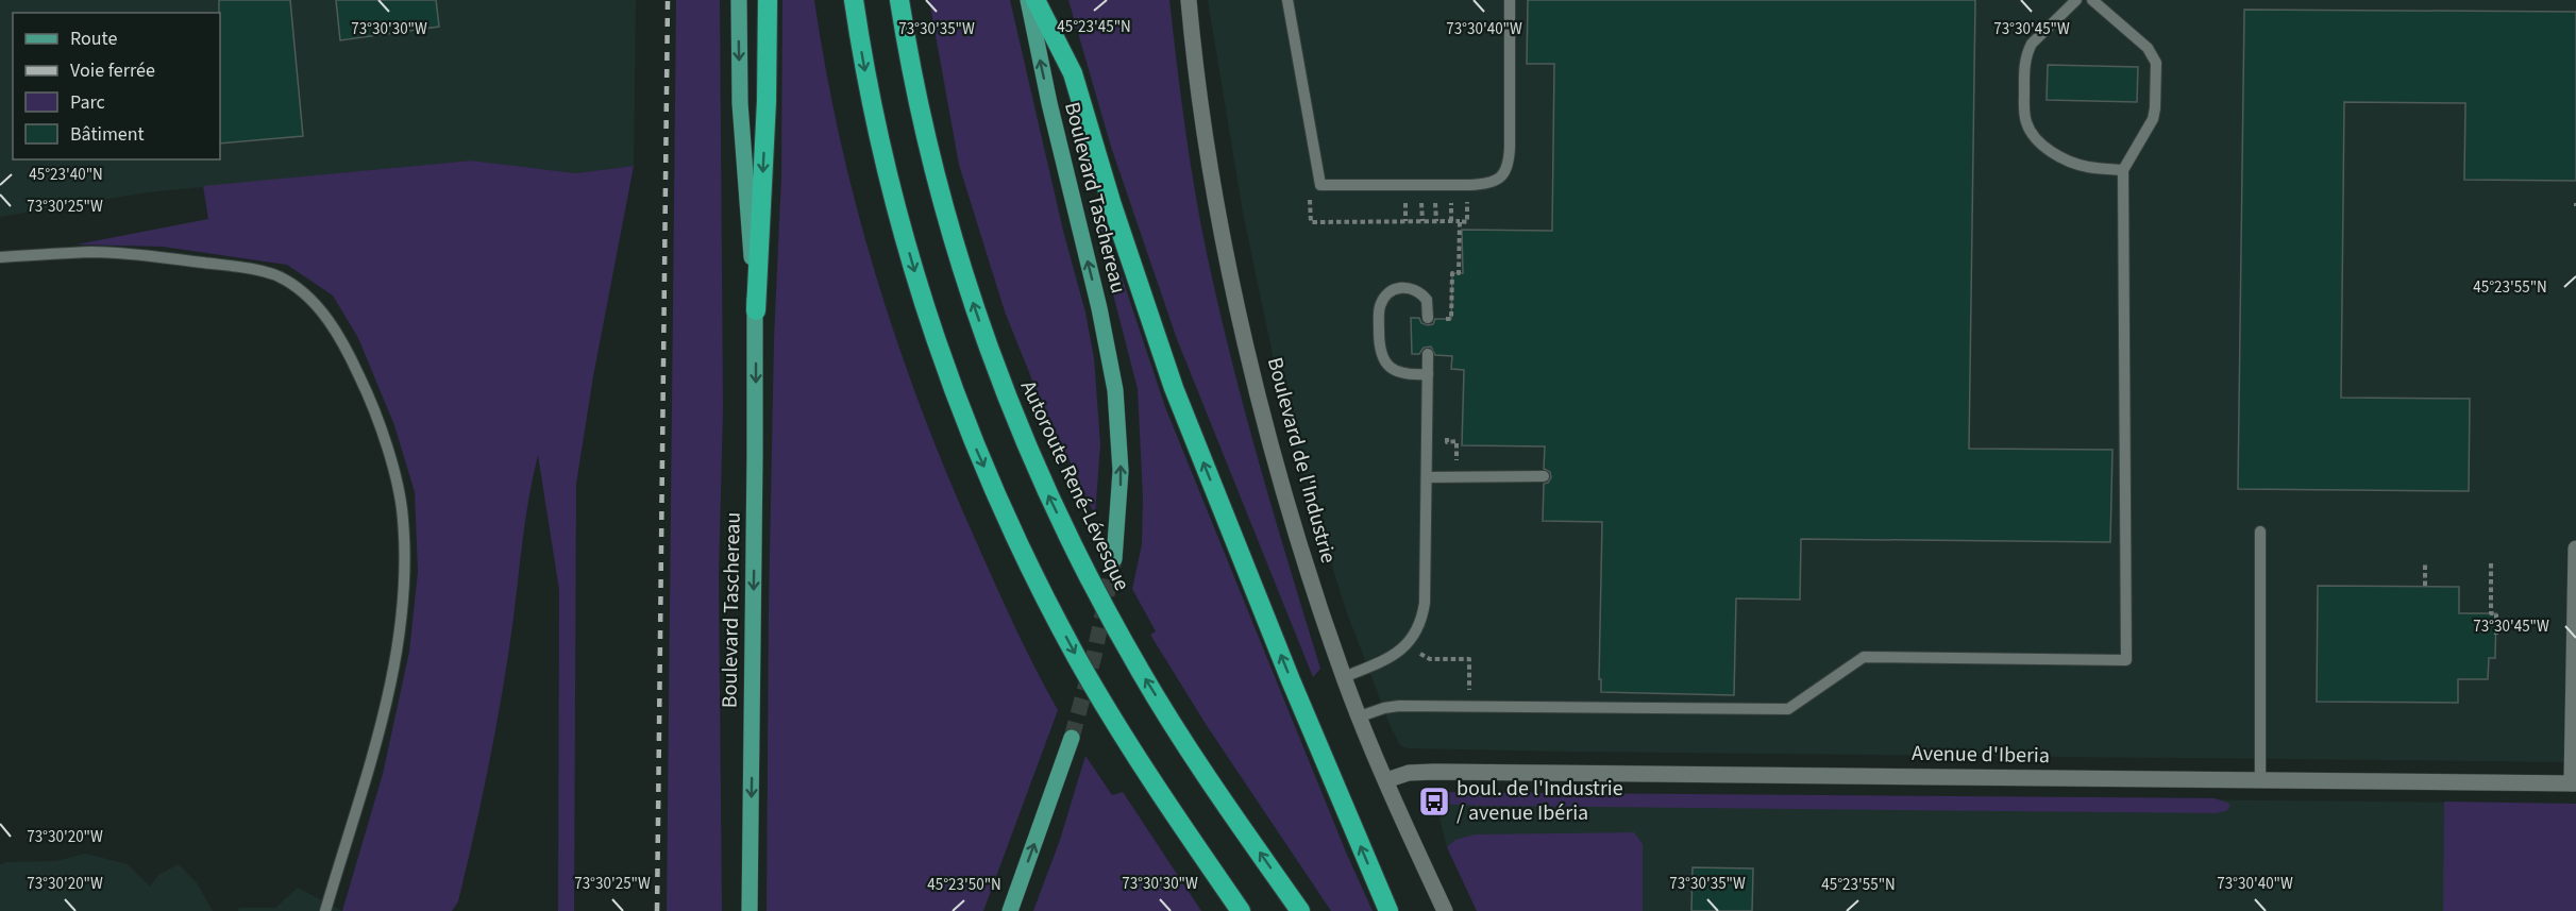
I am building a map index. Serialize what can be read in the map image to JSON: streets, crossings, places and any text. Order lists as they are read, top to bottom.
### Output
{
  "streets": {
    "highway": ["Autoroute René-Lévesque"],
    "main road": ["Boulevard Taschereau"],
    "street": ["Boulevard de l'Industrie", "Avenue d'Iberia"]
  },
  "crossings": [
    ["Boulevard de l'Industrie", "Avenue d'Iberia"]
  ],
  "places": {
    "bus stop": ["boul. de l'Industrie / avenue Ibéria"]
  },
  "legend": [
    "Route",
    "Voie ferrée",
    "Parc",
    "Bâtiment"
  ],
  "coordinates": [
    "45°23'45\"N",
    "73°30'30\"W",
    "73°30'35\"W",
    "73°30'40\"W",
    "73°30'45\"W",
    "45°23'40\"N",
    "73°30'25\"W",
    "45°23'55\"N",
    "73°30'20\"W",
    "45°23'50\"N"
  ]
}
